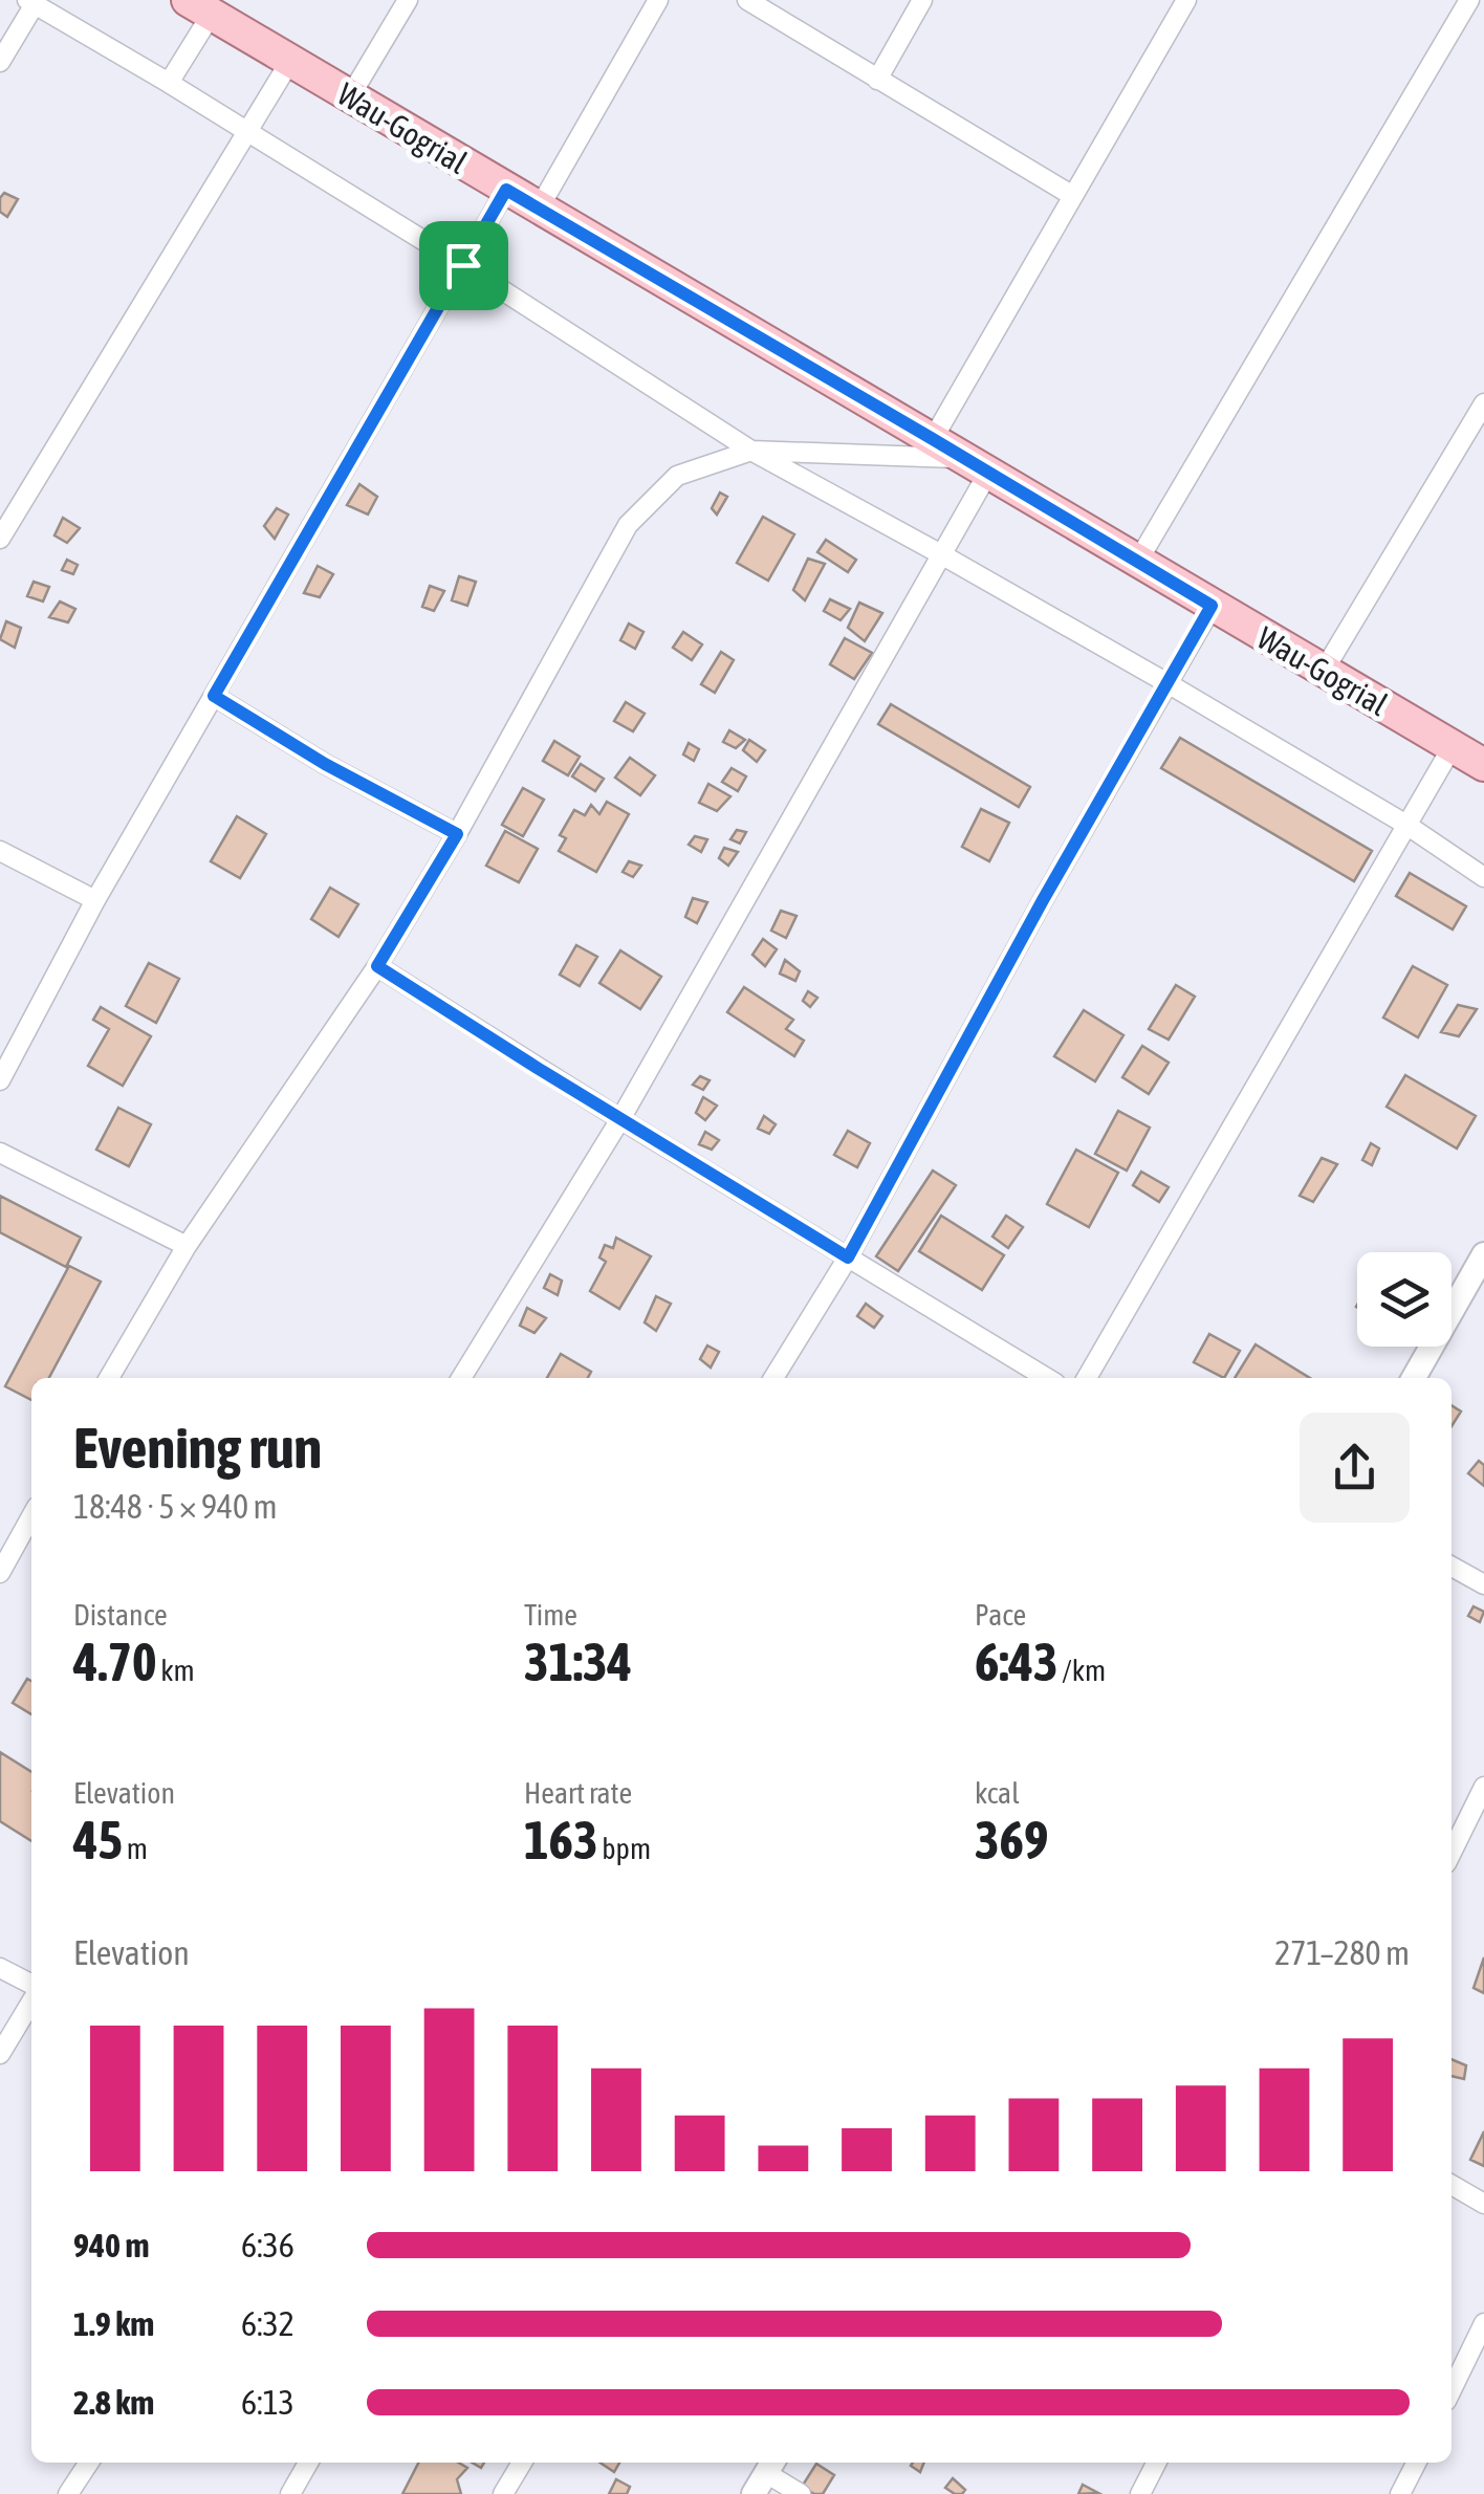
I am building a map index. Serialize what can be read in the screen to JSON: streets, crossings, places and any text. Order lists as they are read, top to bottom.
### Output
{
  "streets": {
    "main road": ["Wau-Gogrial"]
  },
  "page": {
    "heading": ["Evening run", "18:48 · 5 × 940 m"],
    "stats": [
      ["Distance", "4.70 km"],
      ["Time", "31:34"],
      ["Pace", "6:43 /km"],
      ["Elevation", "45 m"],
      ["Heart rate", "163 bpm"],
      ["kcal", "369"]
    ],
    "chart": ["Elevation", "271–280 m"],
    "list": [
      {
        "name": "940 m",
        "note": "6:36"
      },
      {
        "name": "1.9 km",
        "note": "6:32"
      },
      {
        "name": "2.8 km",
        "note": "6:13"
      }
    ]
  }
}
